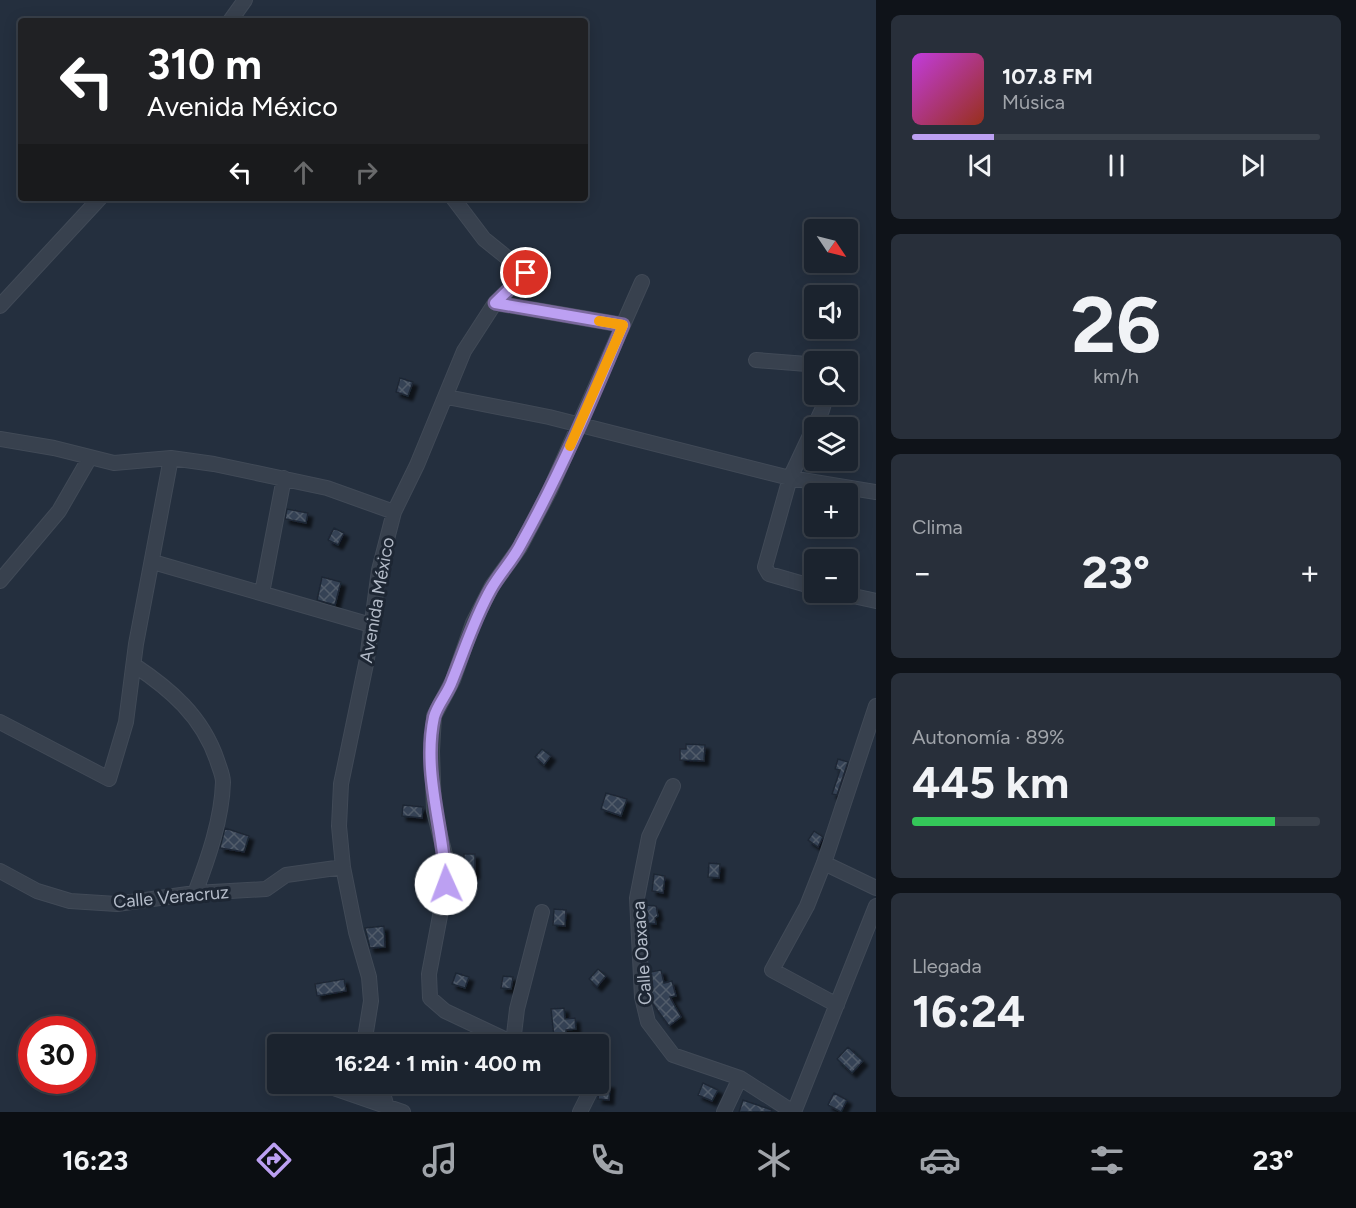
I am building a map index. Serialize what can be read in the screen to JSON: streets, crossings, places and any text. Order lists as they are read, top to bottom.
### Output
{
  "streets": {
    "street": ["Avenida México", "Calle Veracruz", "Calle Oaxaca"]
  },
  "crossings": [
    ["Avenida México", "Calle Veracruz"]
  ],
  "north": "bottom right",
  "page": {
    "turn": ["310 m", "Avenida México"],
    "song": ["107.8 FM", "Música"],
    "map_buttons": ["+", "−"],
    "tile": [
      ["26", "km/h"],
      "Clima",
      ["Autonomía · 89%", "445 km"],
      ["Llegada", "16:24"]
    ],
    "heat": ["−", "23°", "+"],
    "limit": "30",
    "trip": "16:24 · 1 min · 400 m",
    "tabs": ["16:23", "23°"]
  }
}
